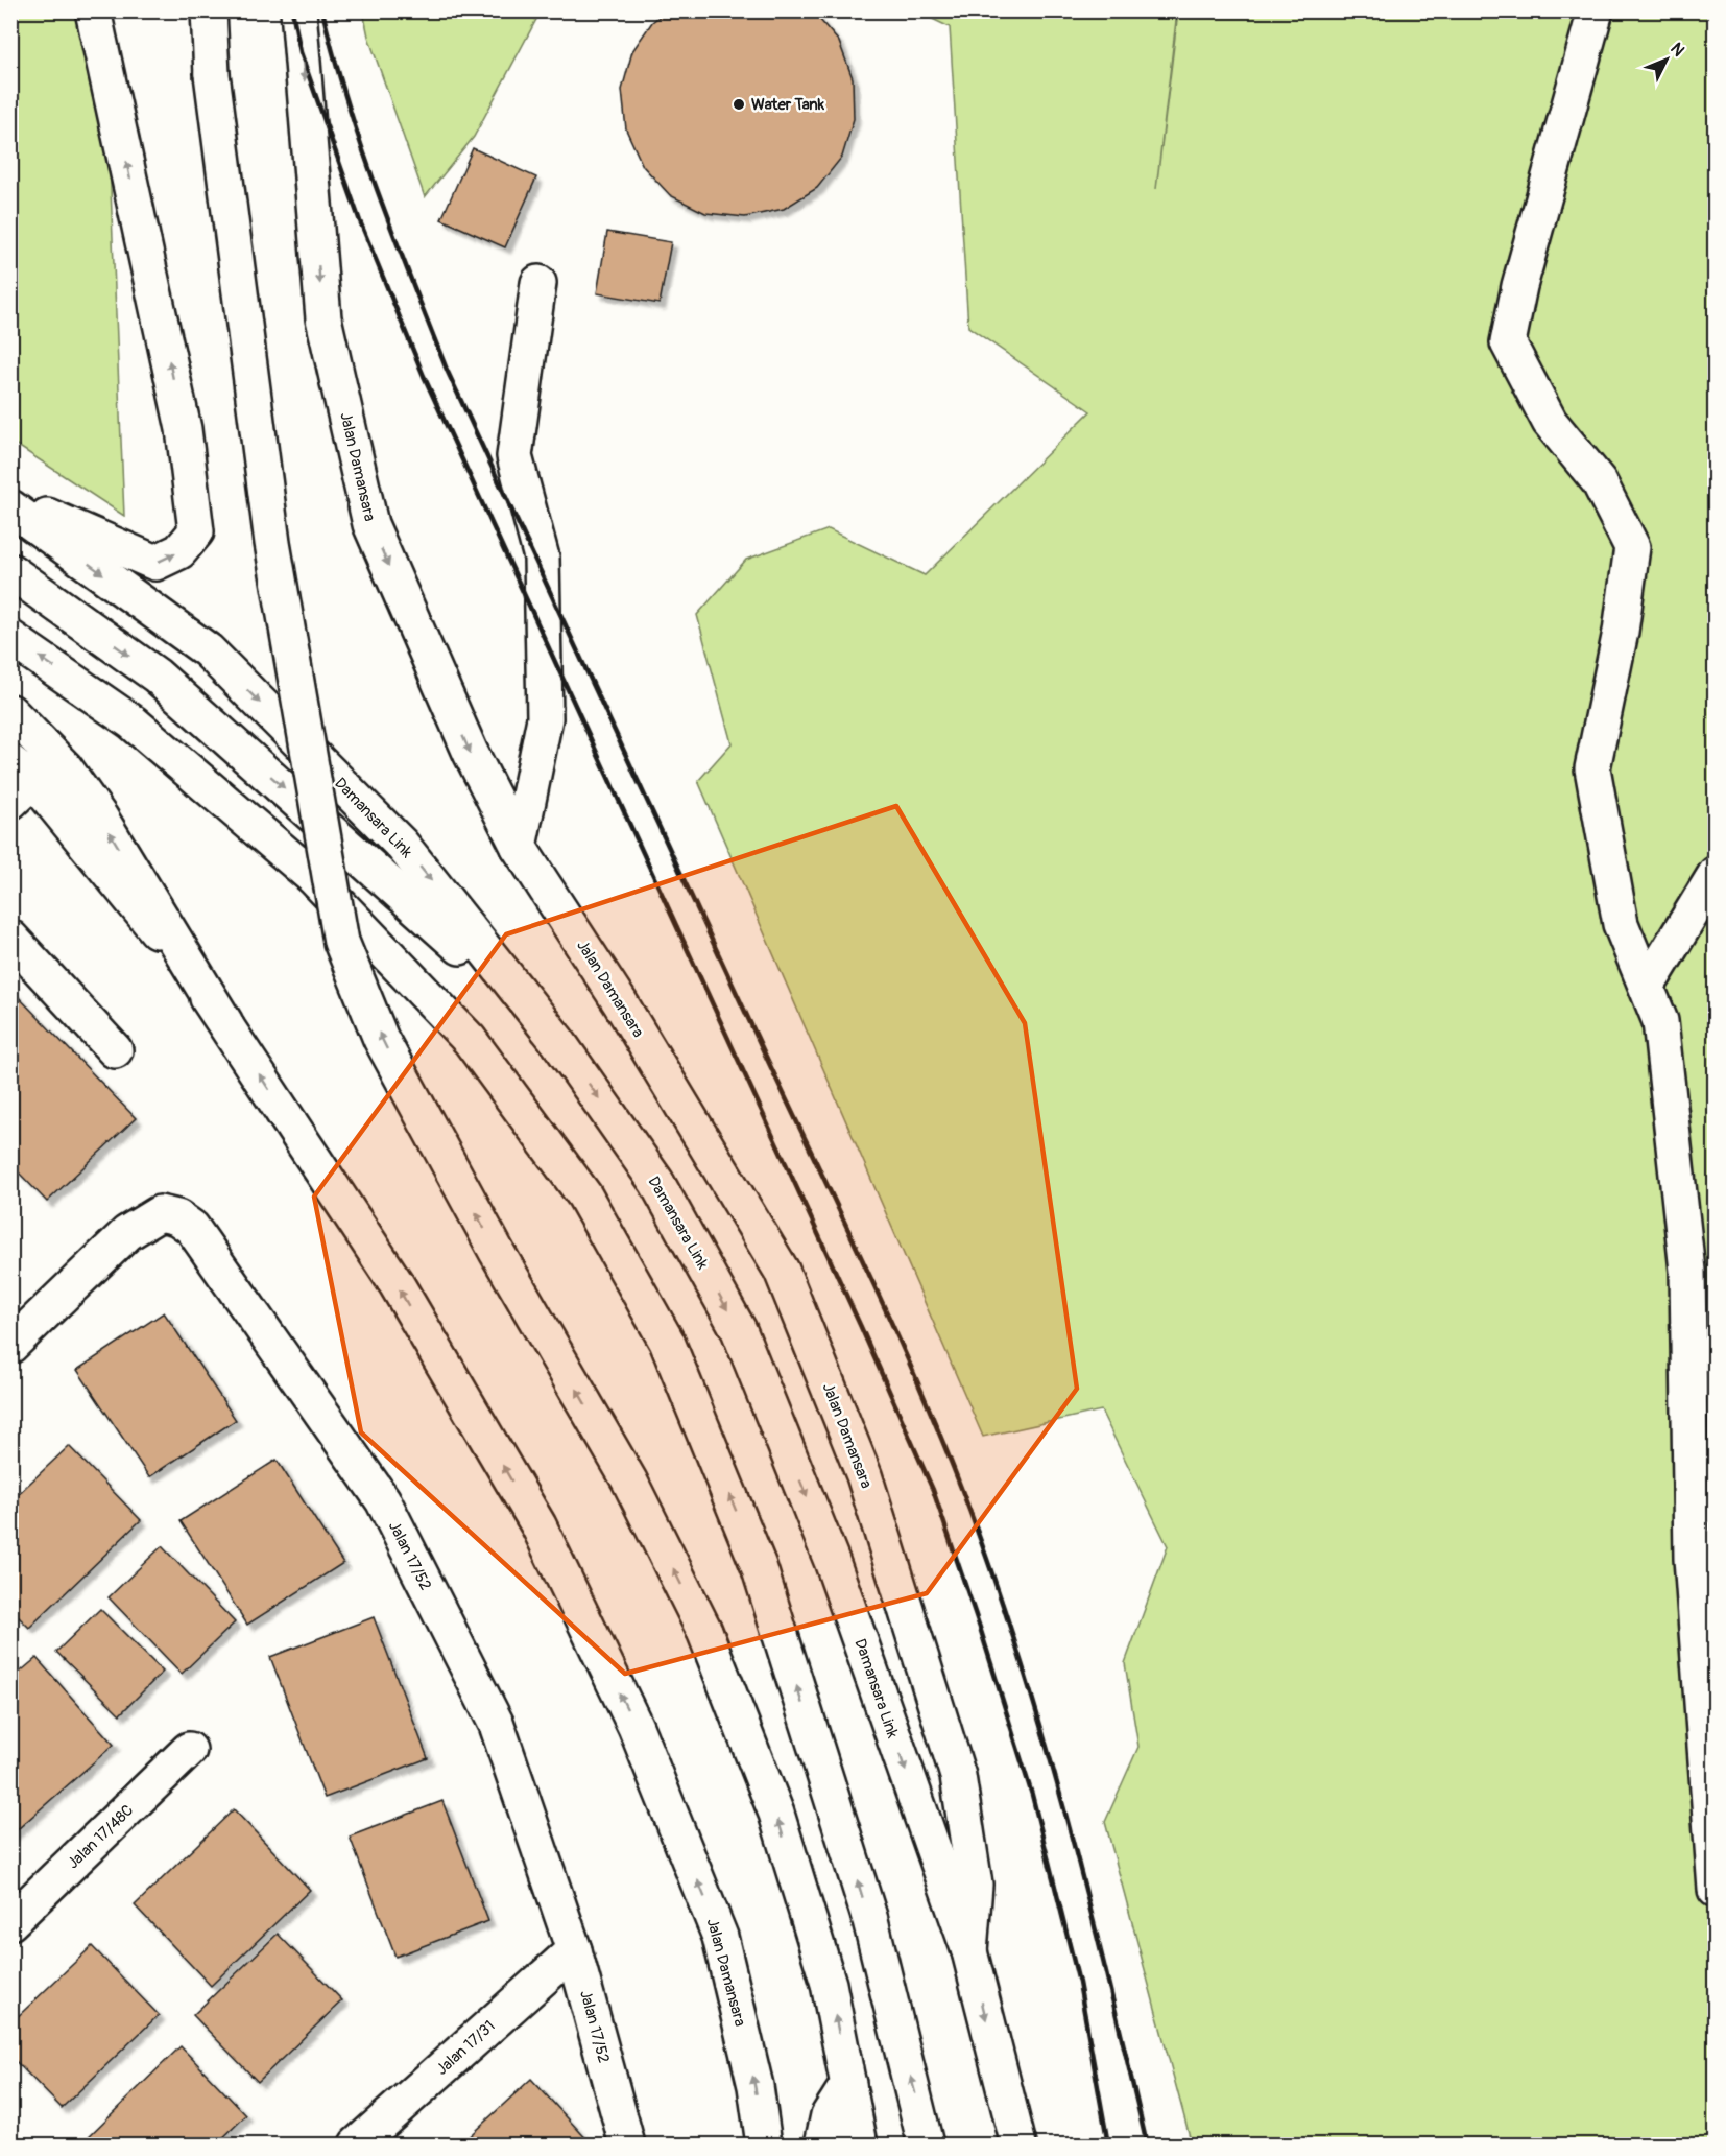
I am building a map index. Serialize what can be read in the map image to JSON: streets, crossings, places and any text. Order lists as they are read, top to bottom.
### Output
{
  "streets": {
    "main road": [
      "Jalan Damansara",
      "Damansara Link",
      "Jalan 17/52",
      "Jalan 17/48C",
      "Jalan 17/31"
    ]
  },
  "crossings": [
    ["Jalan Damansara", "Damansara Link"],
    ["Jalan 17/52", "Jalan 17/31"]
  ],
  "places": ["Water Tank"],
  "north": "top right"
}
